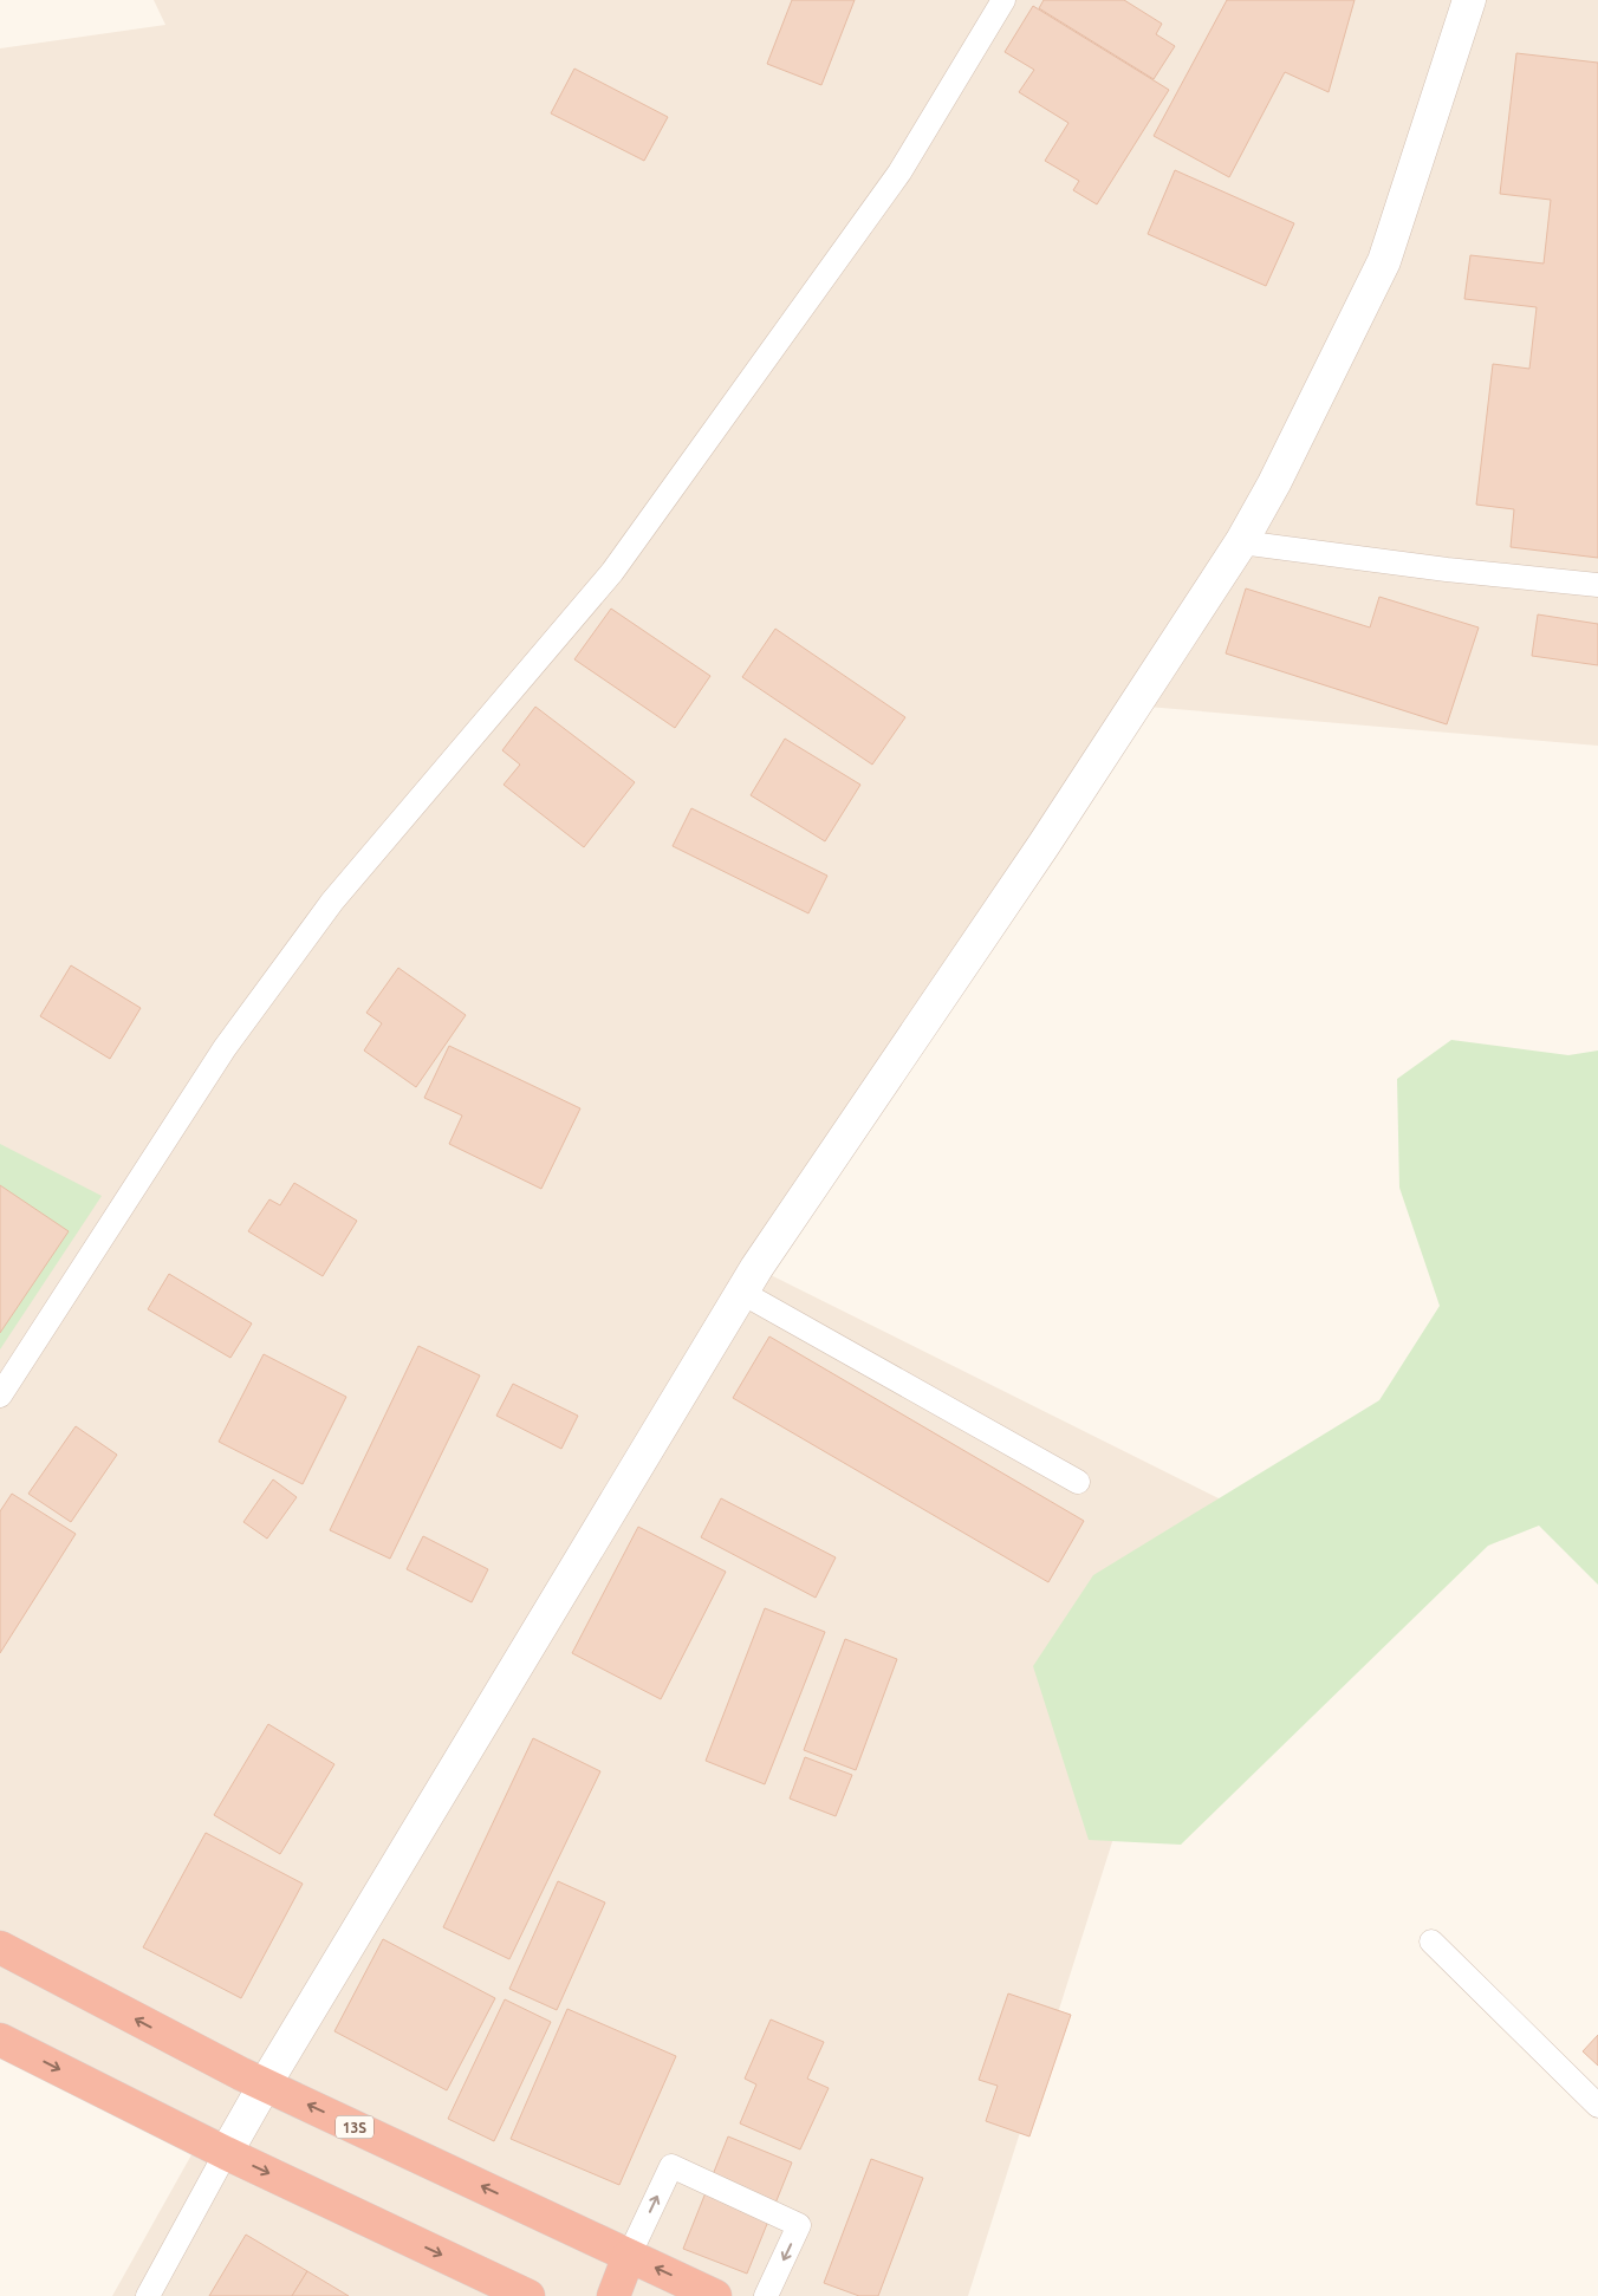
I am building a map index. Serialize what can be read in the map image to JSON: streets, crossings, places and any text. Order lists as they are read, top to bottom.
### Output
{
  "streets": {
    "highway": ["13S"]
  }
}
